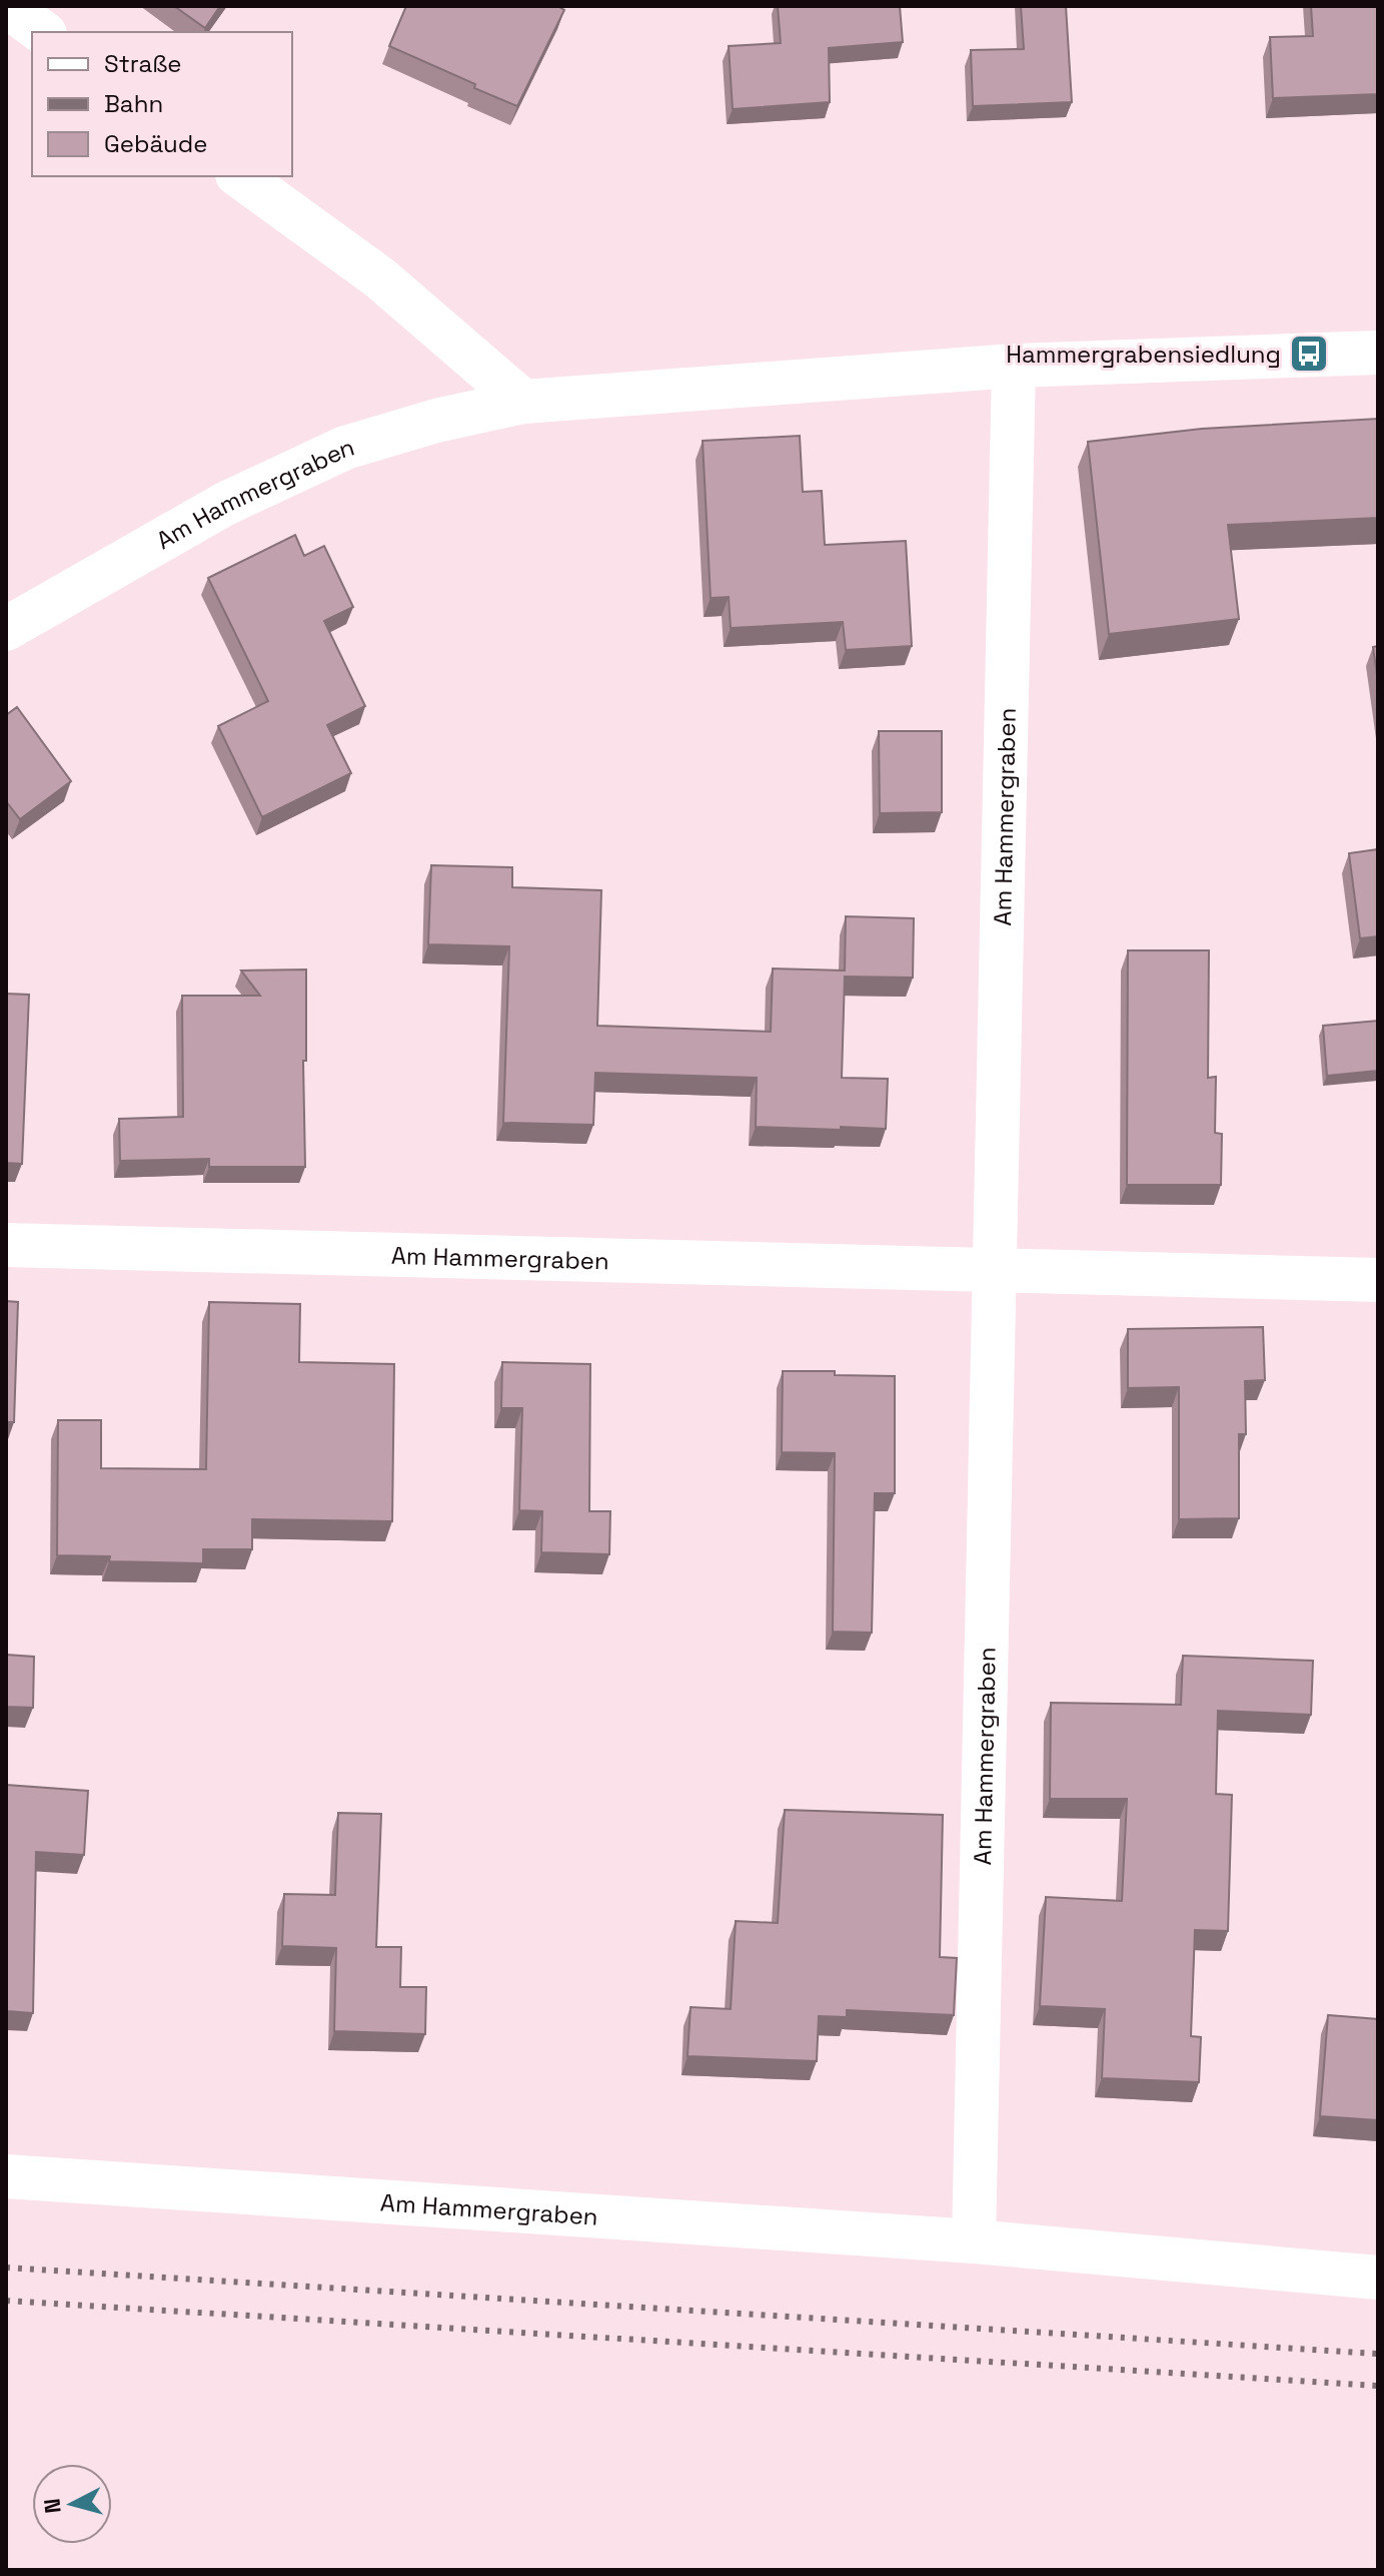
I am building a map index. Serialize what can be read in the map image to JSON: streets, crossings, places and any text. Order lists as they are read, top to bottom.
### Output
{
  "streets": {
    "street": ["Am Hammergraben"]
  },
  "places": {
    "bus stop": ["Hammergrabensiedlung"]
  },
  "legend": ["Straße", "Bahn", "Gebäude"],
  "north": "left"
}
